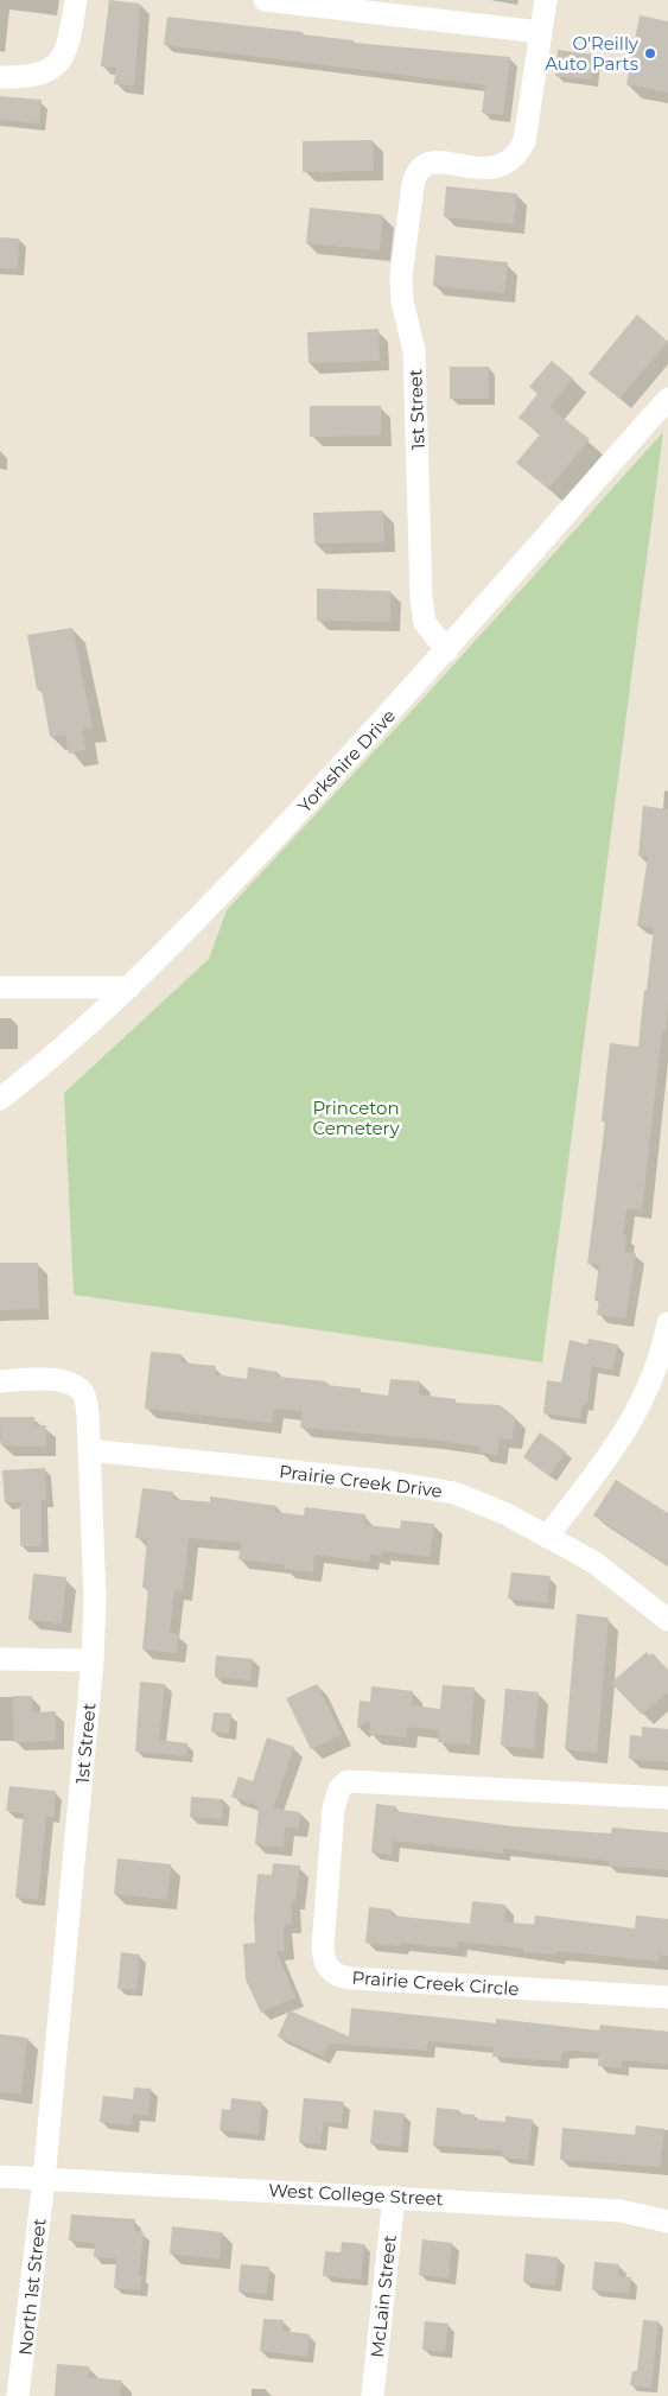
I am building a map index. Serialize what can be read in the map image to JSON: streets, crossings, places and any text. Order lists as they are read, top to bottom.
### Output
{
  "streets": {
    "street": [
      "1st Street",
      "Yorkshire Drive",
      "Prairie Creek Drive",
      "Prairie Creek Circle",
      "West College Street",
      "North 1st Street",
      "McLain Street"
    ]
  },
  "crossings": [
    ["1st Street", "Yorkshire Drive"],
    ["1st Street", "Prairie Creek Drive"],
    ["1st Street", "West College Street"],
    ["1st Street", "North 1st Street"],
    ["West College Street", "North 1st Street"],
    ["West College Street", "McLain Street"]
  ],
  "parks": ["Princeton Cemetery"],
  "places": ["O'Reilly Auto Parts"]
}
